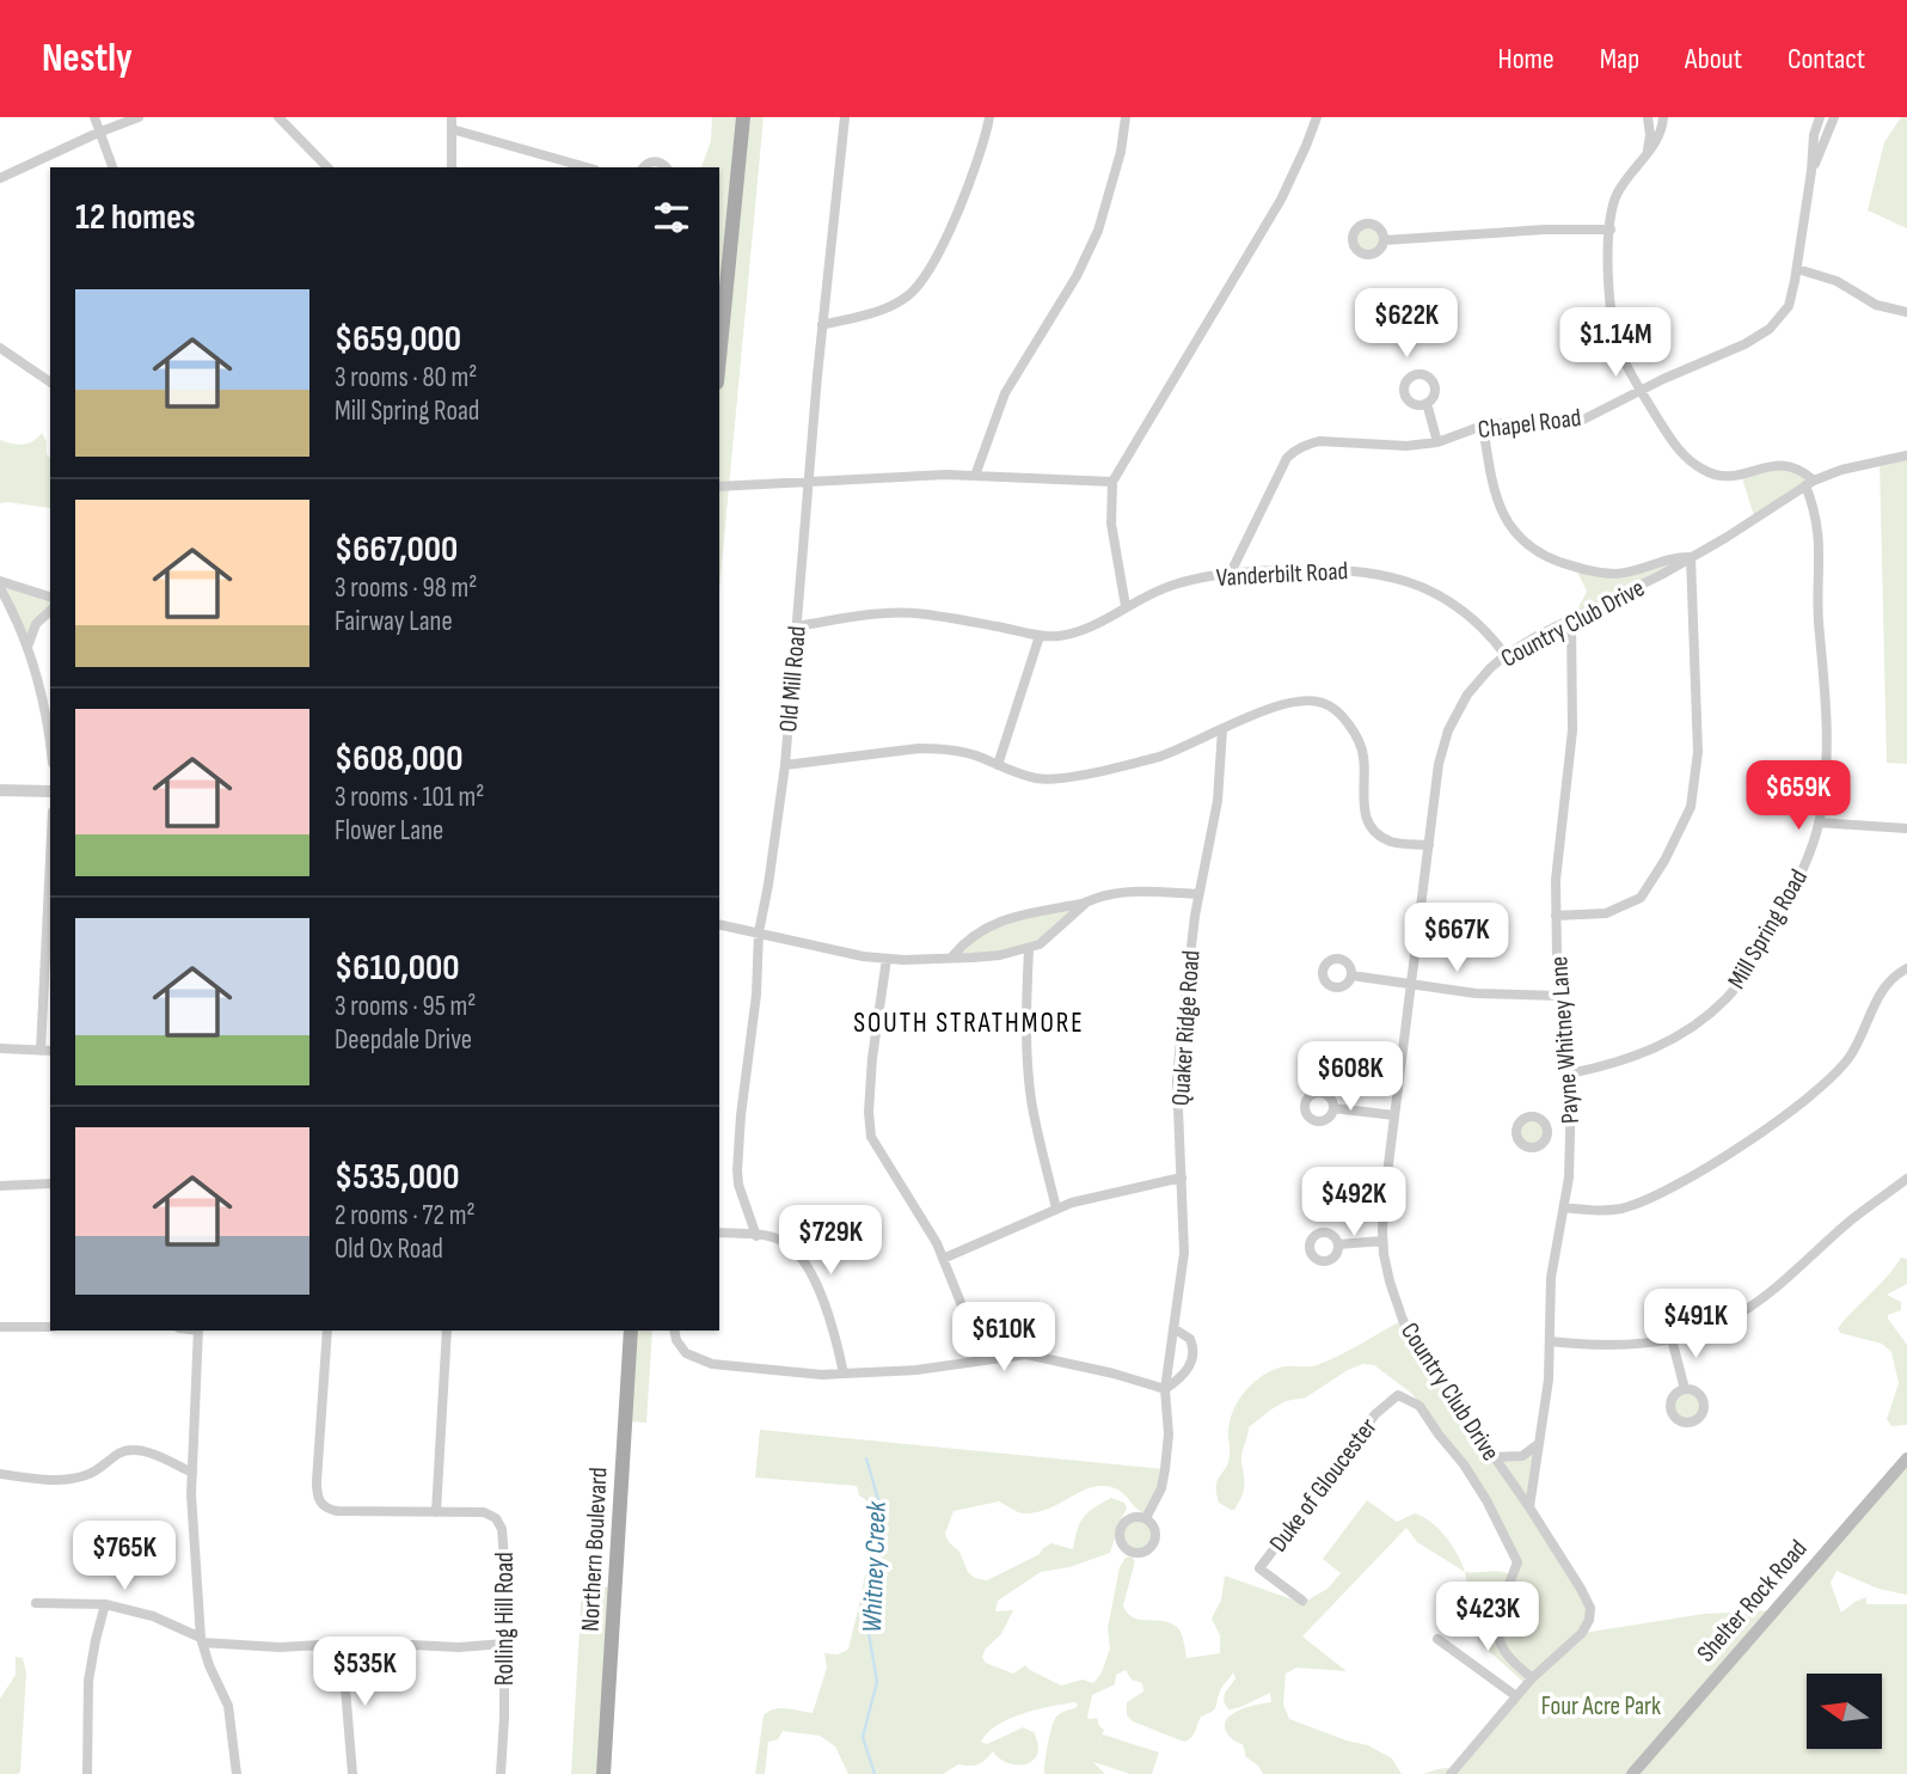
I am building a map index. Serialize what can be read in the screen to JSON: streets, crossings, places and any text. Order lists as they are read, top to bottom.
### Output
{
  "streets": {
    "main road": ["Northern Boulevard", "Shelter Rock Road"],
    "street": [
      "Chapel Road",
      "Vanderbilt Road",
      "Country Club Drive",
      "Old Mill Road",
      "Mill Spring Road",
      "Quaker Ridge Road",
      "Payne Whitney Lane",
      "Duke of Gloucester",
      "Rolling Hill Road"
    ]
  },
  "crossings": [
    ["Chapel Road", "Vanderbilt Road"],
    ["Vanderbilt Road", "Country Club Drive"],
    ["Vanderbilt Road", "Old Mill Road"],
    ["Country Club Drive", "Mill Spring Road"],
    ["Country Club Drive", "Payne Whitney Lane"],
    ["Country Club Drive", "Duke of Gloucester"],
    ["Mill Spring Road", "Payne Whitney Lane"]
  ],
  "districts": ["SOUTH STRATHMORE"],
  "water": ["Whitney Creek"],
  "parks": ["Four Acre Park"],
  "north": "left",
  "page": {
    "header": "Nestly",
    "nav": [
      "Home",
      "Map",
      "About",
      "Contact"
    ],
    "heading": "12 homes",
    "list": [
      {
        "name": "$659,000",
        "note": "3 rooms · 80 m² · Mill Spring Road"
      },
      {
        "name": "$667,000",
        "note": "3 rooms · 98 m² · Fairway Lane"
      },
      {
        "name": "$608,000",
        "note": "3 rooms · 101 m² · Flower Lane"
      },
      {
        "name": "$610,000",
        "note": "3 rooms · 95 m² · Deepdale Drive"
      },
      {
        "name": "$535,000",
        "note": "2 rooms · 72 m² · Old Ox Road"
      }
    ],
    "price": [
      "$622K",
      "$1.14M",
      "$659K",
      "$667K",
      "$608K",
      "$492K",
      "$729K",
      "$491K",
      "$610K",
      "$765K",
      "$423K",
      "$535K"
    ]
  }
}
